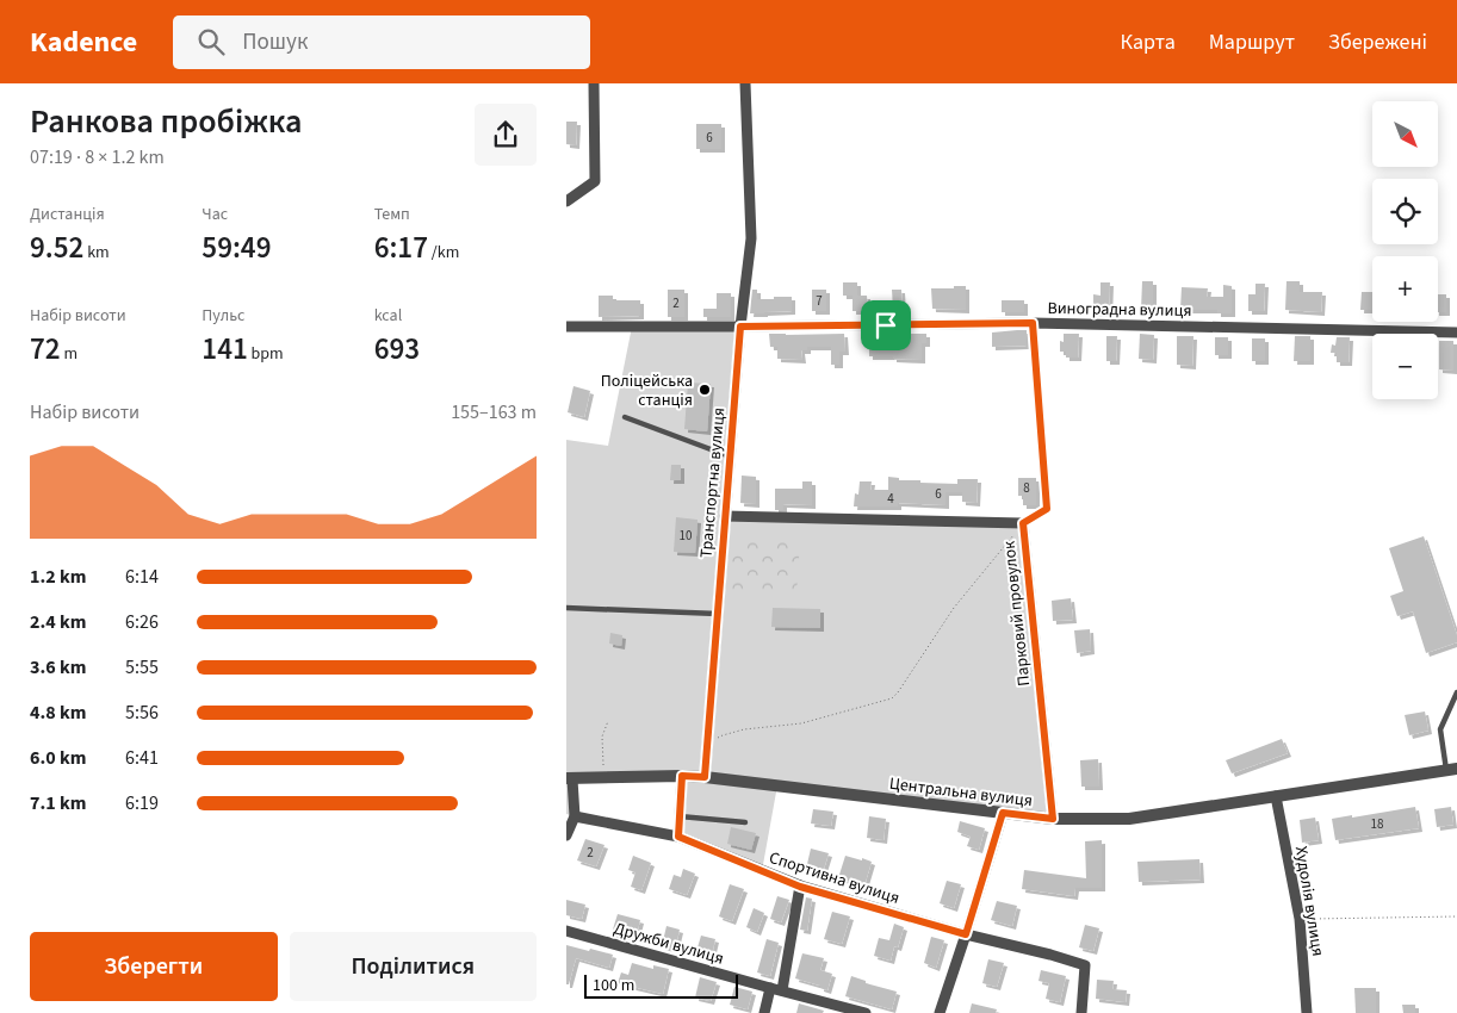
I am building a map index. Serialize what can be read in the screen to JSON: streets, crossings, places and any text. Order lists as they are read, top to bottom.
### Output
{
  "streets": {
    "street": [
      "Виноградна вулиця",
      "Транспортна вулиця",
      "Парковий провулок",
      "Центральна вулиця",
      "Спортивна вулиця",
      "Худолія вулиця",
      "Дружби вулиця"
    ]
  },
  "crossings": [
    ["Виноградна вулиця", "Транспортна вулиця"],
    ["Транспортна вулиця", "Парковий провулок"],
    ["Транспортна вулиця", "Центральна вулиця"],
    ["Парковий провулок", "Центральна вулиця"],
    ["Центральна вулиця", "Худолія вулиця"]
  ],
  "places": ["Поліцейська станція"],
  "house_numbers": [
    "6",
    "7",
    "2",
    "8",
    "6",
    "4",
    "10",
    "18",
    "2"
  ],
  "scale_bar": "100 m",
  "north": "bottom right",
  "page": {
    "header": "Kadence",
    "search": "Пошук",
    "nav": ["Карта", "Маршрут", "Збережені"],
    "heading": ["Ранкова пробіжка", "07:19 · 8 × 1.2 km"],
    "map_buttons": ["+", "−"],
    "stats": [
      ["Дистанція", "9.52 km"],
      ["Час", "59:49"],
      ["Темп", "6:17 /km"],
      ["Набір висоти", "72 m"],
      ["Пульс", "141 bpm"],
      ["kcal", "693"]
    ],
    "chart": ["Набір висоти", "155–163 m"],
    "list": [
      {
        "name": "1.2 km",
        "note": "6:14"
      },
      {
        "name": "2.4 km",
        "note": "6:26"
      },
      {
        "name": "3.6 km",
        "note": "5:55"
      },
      {
        "name": "4.8 km",
        "note": "5:56"
      },
      {
        "name": "6.0 km",
        "note": "6:41"
      },
      {
        "name": "7.1 km",
        "note": "6:19"
      }
    ],
    "buttons": ["Зберегти", "Поділитися"],
    "scale": "100 m"
  }
}
